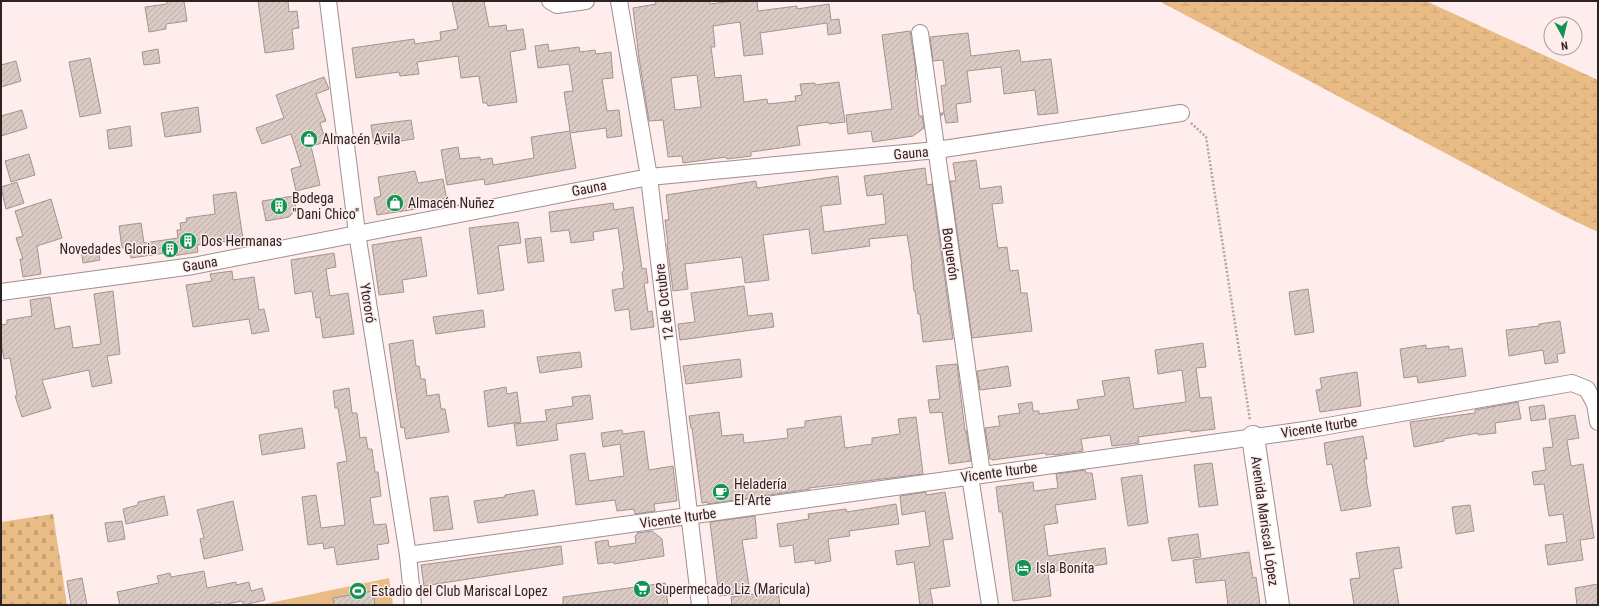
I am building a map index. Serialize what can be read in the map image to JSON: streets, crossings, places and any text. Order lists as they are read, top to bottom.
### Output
{
  "streets": {
    "street": [
      "Gauna",
      "Boquerón",
      "12 de Octubre",
      "Ytororó",
      "Vicente Iturbe",
      "Avenida Mariscal López"
    ]
  },
  "crossings": [
    ["Gauna", "Boquerón"],
    ["Gauna", "12 de Octubre"],
    ["Gauna", "Ytororó"],
    ["Boquerón", "Vicente Iturbe"],
    ["12 de Octubre", "Vicente Iturbe"],
    ["Ytororó", "Vicente Iturbe"],
    ["Vicente Iturbe", "Avenida Mariscal López"]
  ],
  "places": {
    "shop": ["Almacén Avila", "Almacén Nuñez"],
    "building": ["Bodega \"Dani Chico\"", "Dos Hermanas", "Novedades Gloria"],
    "cafe": ["Heladería El Arte"],
    "hotel": ["Isla Bonita"],
    "supermarket": ["Supermecado Liz (Maricula)"],
    "sports": ["Estadio del Club Mariscal Lopez"]
  },
  "north": "bottom"
}
